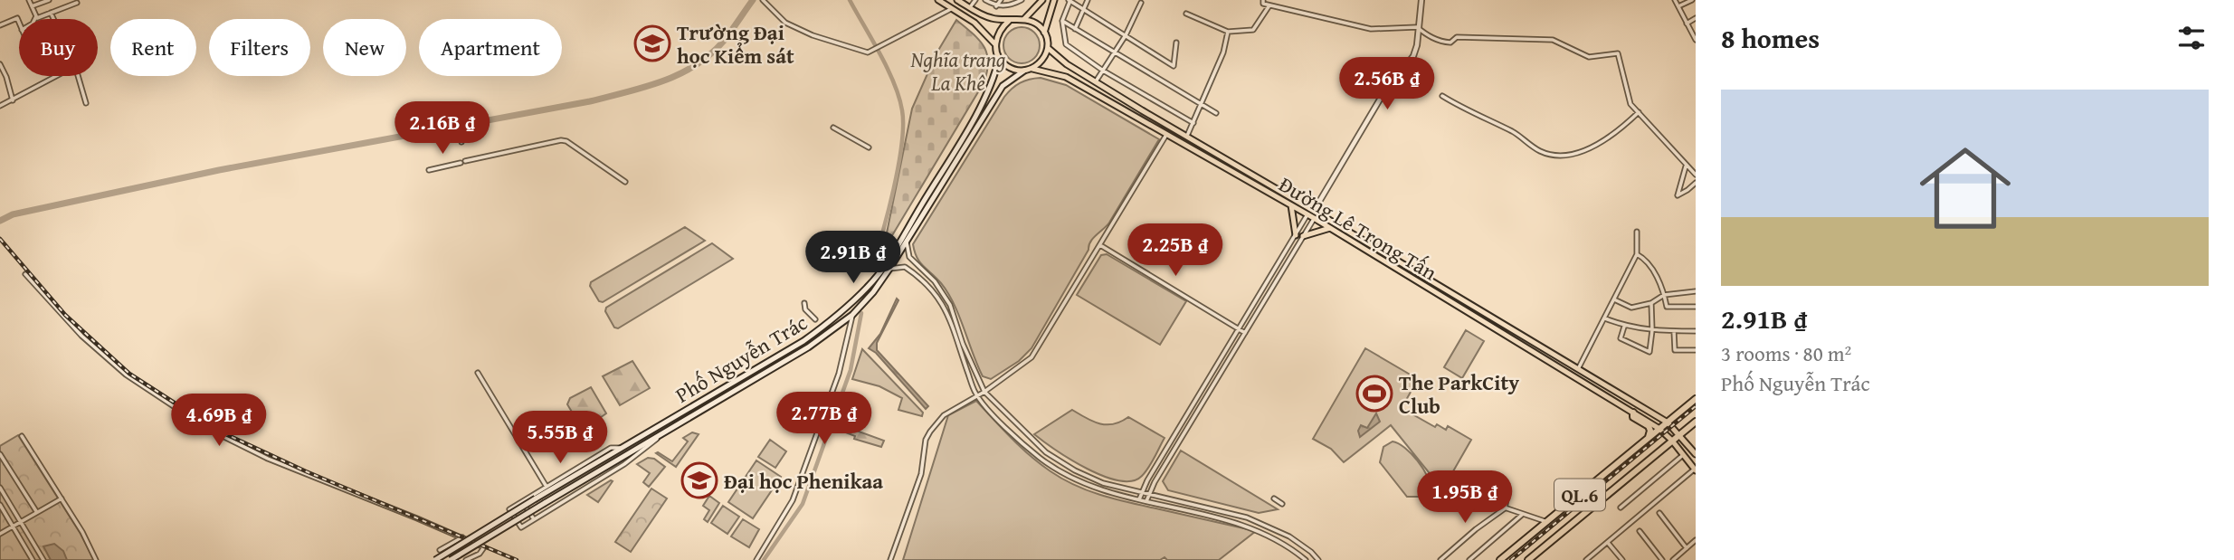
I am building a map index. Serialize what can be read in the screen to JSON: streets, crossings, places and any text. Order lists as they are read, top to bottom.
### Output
{
  "streets": {
    "highway": ["QL.6"],
    "main road": ["Đường Lê Trọng Tấn", "Phố Nguyễn Trác"]
  },
  "crossings": [
    ["Đường Lê Trọng Tấn", "Phố Nguyễn Trác"],
    ["Đường Lê Trọng Tấn", "QL.6"]
  ],
  "parks": ["Nghĩa trang La Khê"],
  "places": {
    "school or university": ["Trường Đại học Kiểm sát", "Đại học Phenikaa"],
    "sports": ["The ParkCity Club"]
  },
  "page": {
    "heading": "8 homes",
    "chip": [
      "Buy",
      "Rent",
      "Filters",
      "New",
      "Apartment"
    ],
    "price": [
      "2.56B ₫",
      "2.16B ₫",
      "2.25B ₫",
      "2.91B ₫",
      "2.77B ₫",
      "4.69B ₫",
      "5.55B ₫",
      "1.95B ₫"
    ],
    "list": [
      {
        "name": "2.91B ₫",
        "note": "3 rooms · 80 m² · Phố Nguyễn Trác"
      }
    ]
  }
}
